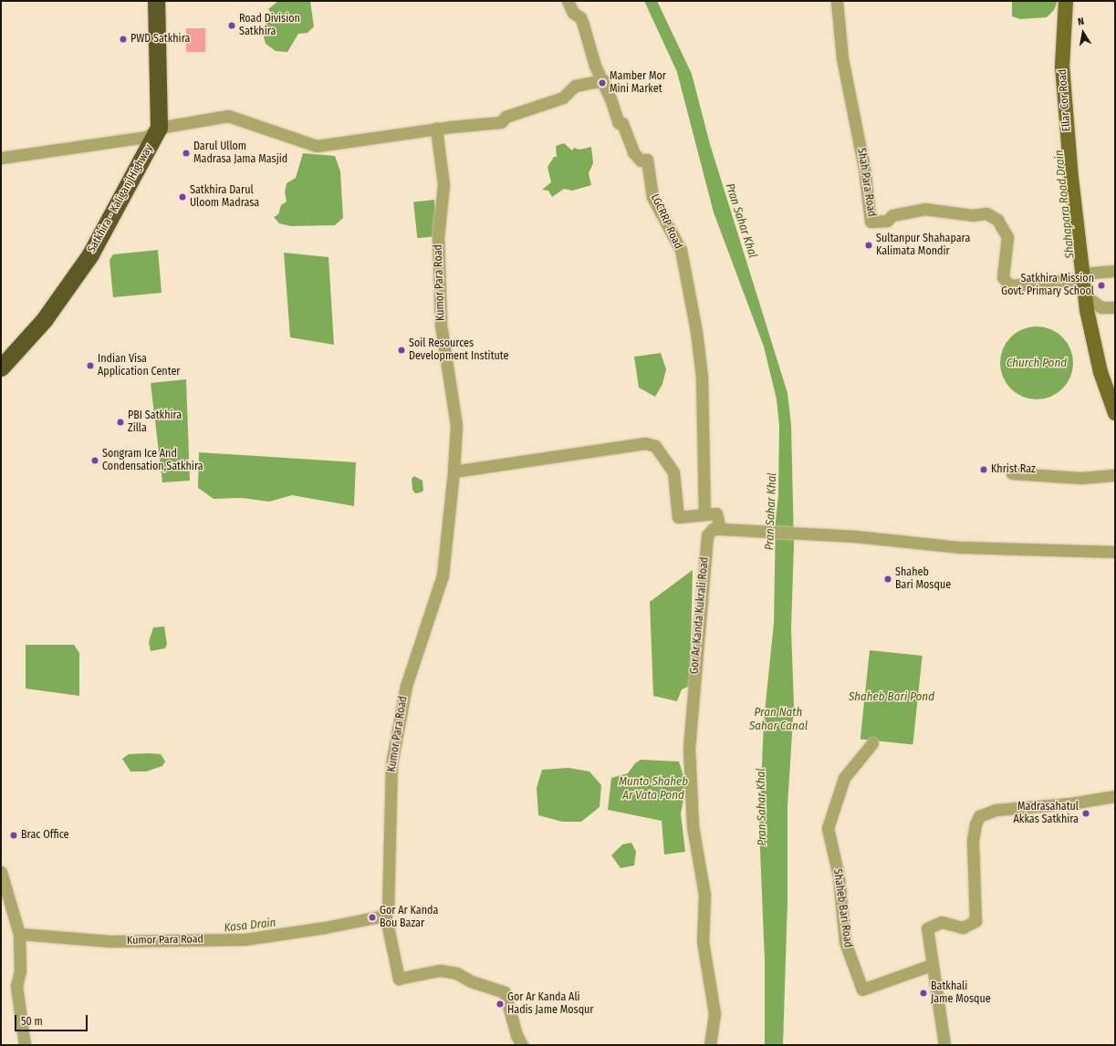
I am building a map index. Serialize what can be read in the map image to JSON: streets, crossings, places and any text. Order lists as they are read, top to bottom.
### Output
{
  "streets": {
    "highway": ["Satkhira - Kaliganj Highway"],
    "main road": ["Ellar Cor Road"],
    "street": [
      "Shah Para Road",
      "LGCRRP Road",
      "Kumor Para Road",
      "Gor Ar Kanda Kukrali Road",
      "Shaheb Bari Road"
    ]
  },
  "crossings": [
    ["Ellar Cor Road", "Shah Para Road"]
  ],
  "water": [
    "Shahapara Road Drain",
    "Pran Sahar Khal",
    "Church Pond",
    "Shaheb Bari Pond",
    "Pran Nath Sahar Canal",
    "Munto Shaheb Ar Vata Pond",
    "Kasa Drain"
  ],
  "places": [
    "Road Division Satkhira",
    "PWD Satkhira",
    "Mamber Mor Mini Market",
    "Darul Ullom Madrasa Jama Masjid",
    "Satkhira Darul Uloom Madrasa",
    "Sultanpur Shahapara Kalimata Mondir",
    "Satkhira Mission Govt. Primary School",
    "Soil Resources Development Institute",
    "Indian Visa Application Center",
    "PBI Satkhira Zilla",
    "Songram Ice And Condensation,Satkhira",
    "Khrist Raz",
    "Shaheb Bari Mosque",
    "Madrasahatul Akkas Satkhira",
    "Brac Office",
    "Gor Ar Kanda Bou Bazar",
    "Batkhali Jame Mosque",
    "Gor Ar Kanda Ali Hadis Jame Mosqur"
  ],
  "scale_bar": "50 m",
  "north": "top"
}
